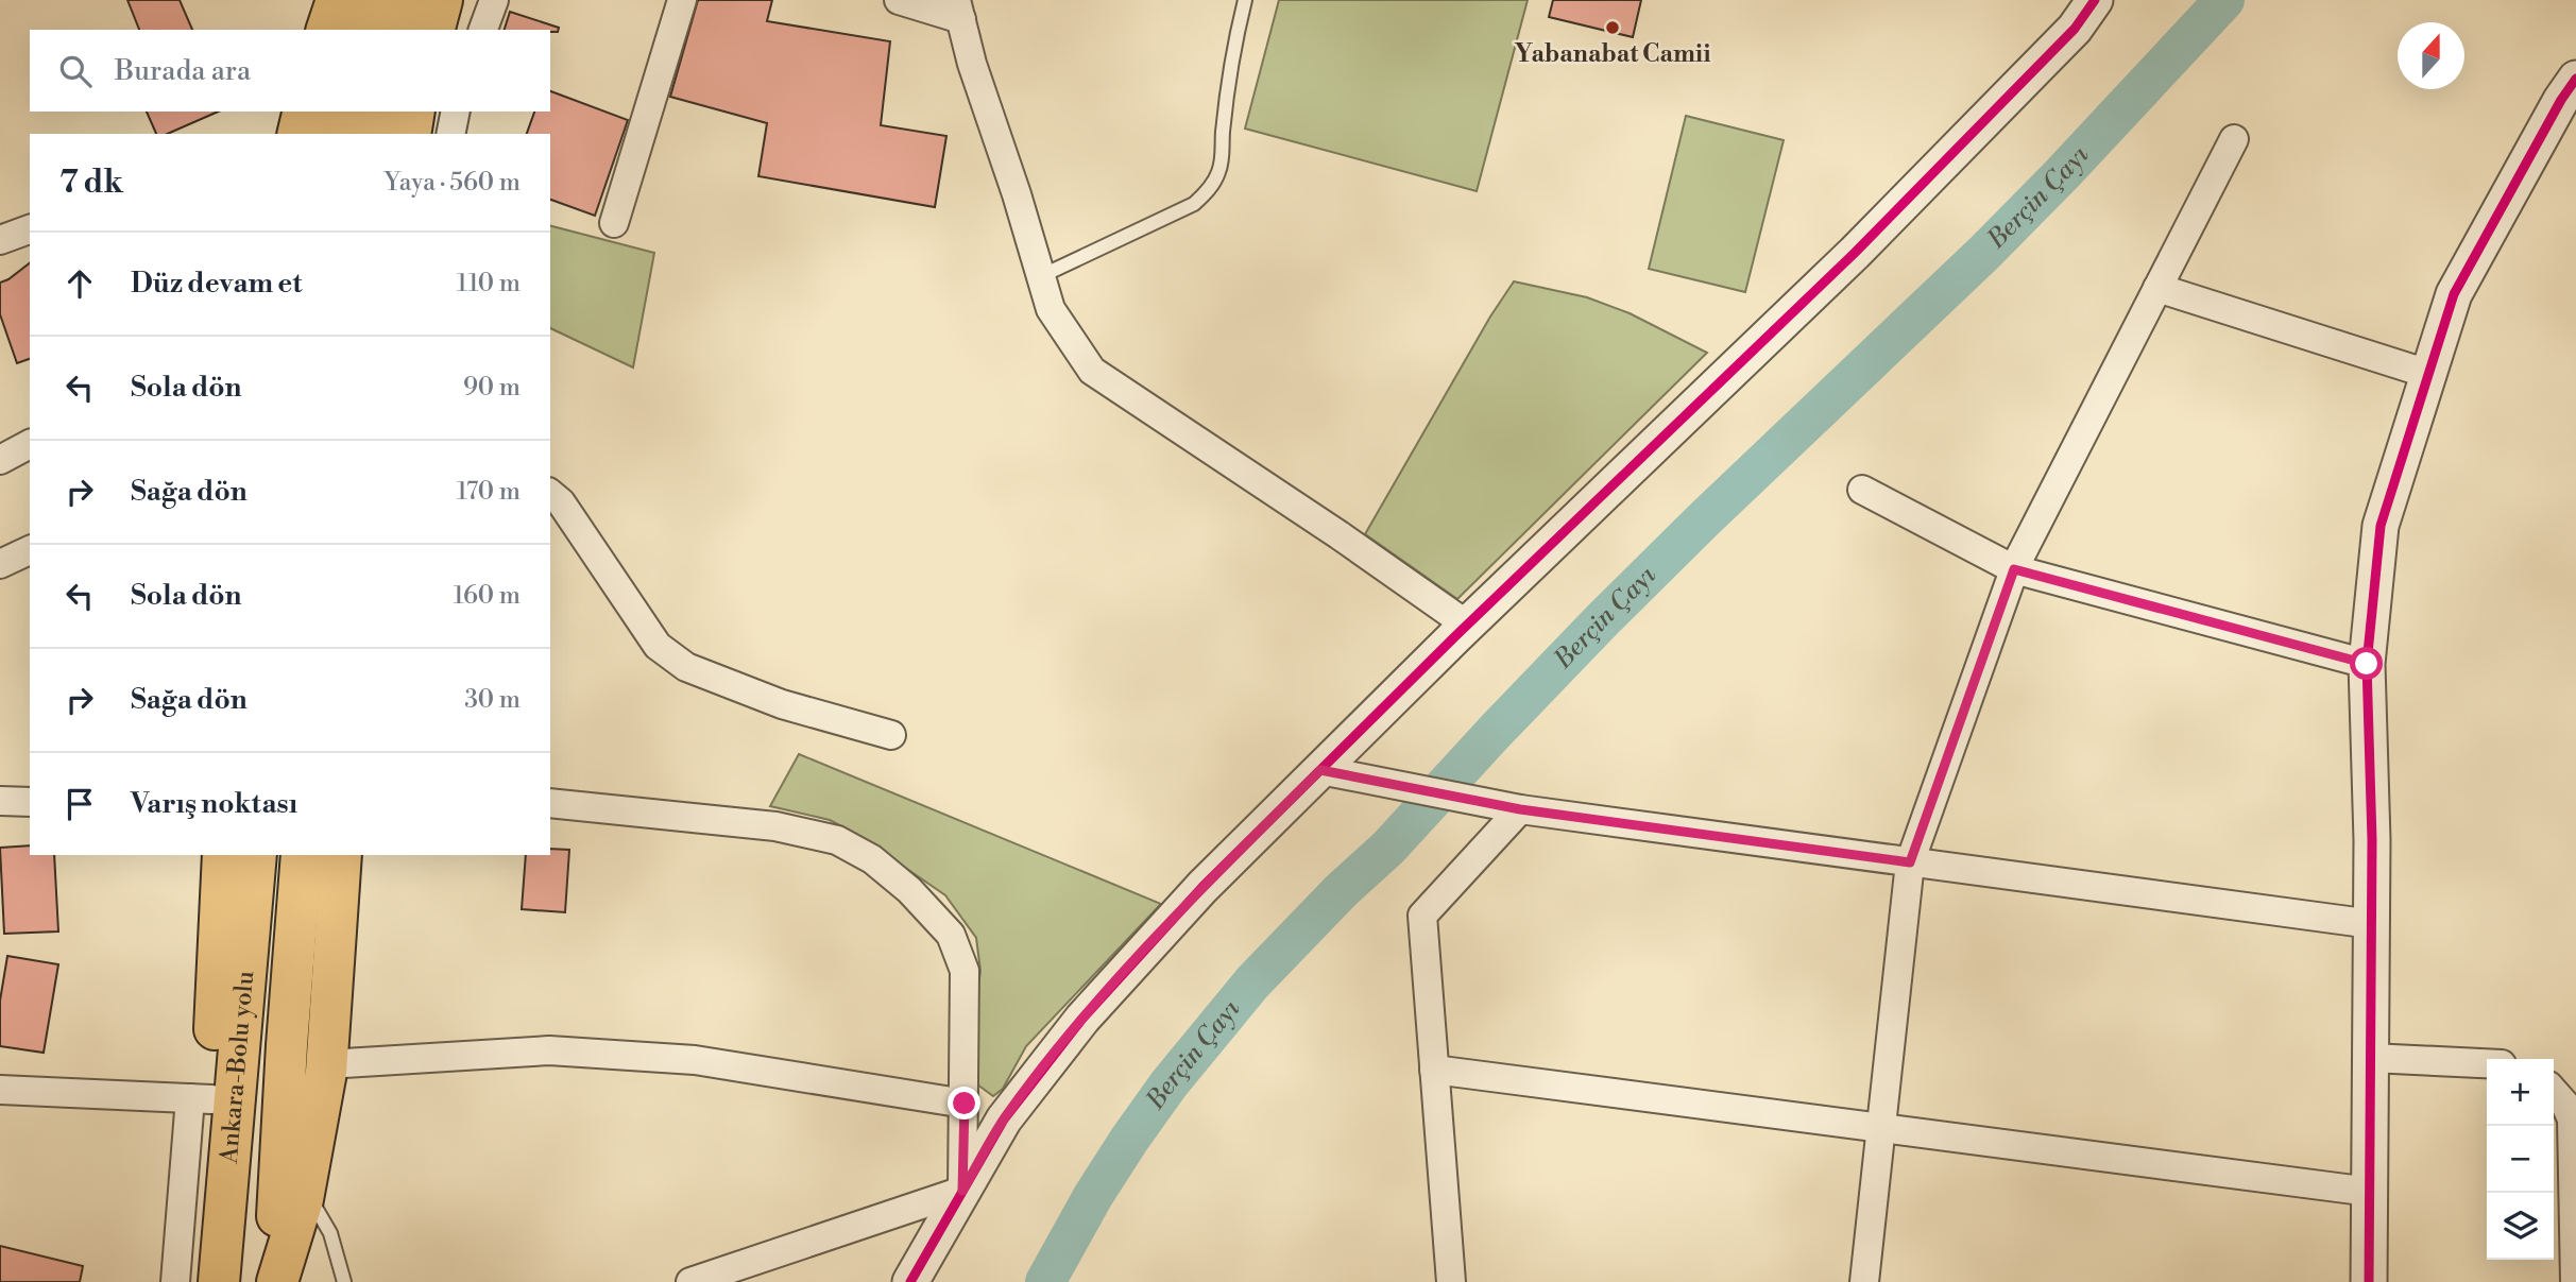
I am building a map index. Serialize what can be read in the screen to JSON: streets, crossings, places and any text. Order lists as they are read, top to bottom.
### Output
{
  "streets": {
    "highway": ["Ankara-Bolu yolu"]
  },
  "water": ["Berçin Çayı"],
  "places": ["Yabanabat Camii"],
  "north": "top",
  "page": {
    "search": "Burada ara",
    "heading": ["7 dk", "Yaya · 560 m"],
    "list": [
      ["Düz devam et", "110 m"],
      ["Sola dön", "90 m"],
      ["Sağa dön", "170 m"],
      ["Sola dön", "160 m"],
      ["Sağa dön", "30 m"],
      "Varış noktası"
    ],
    "map_buttons": ["+", "−"]
  }
}
